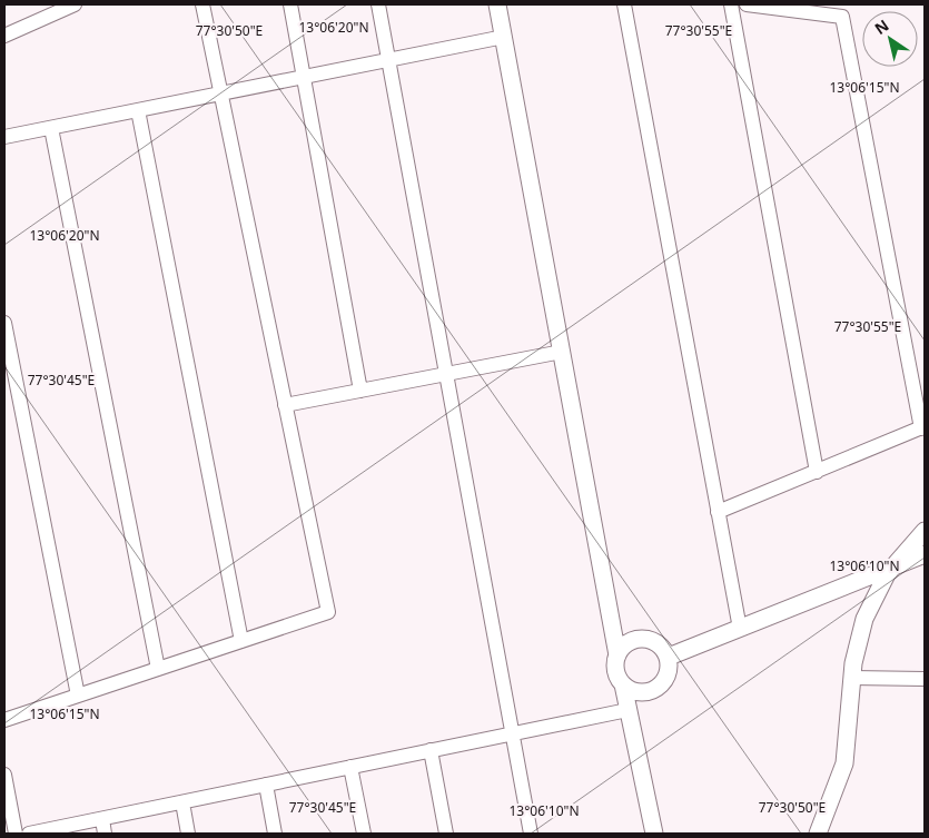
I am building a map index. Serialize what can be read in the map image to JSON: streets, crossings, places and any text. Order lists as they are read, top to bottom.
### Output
{
  "north": "top left",
  "coordinates": [
    "13°06'20\"N",
    "77°30'50\"E",
    "77°30'55\"E",
    "13°06'15\"N",
    "77°30'45\"E",
    "13°06'10\"N"
  ]
}
